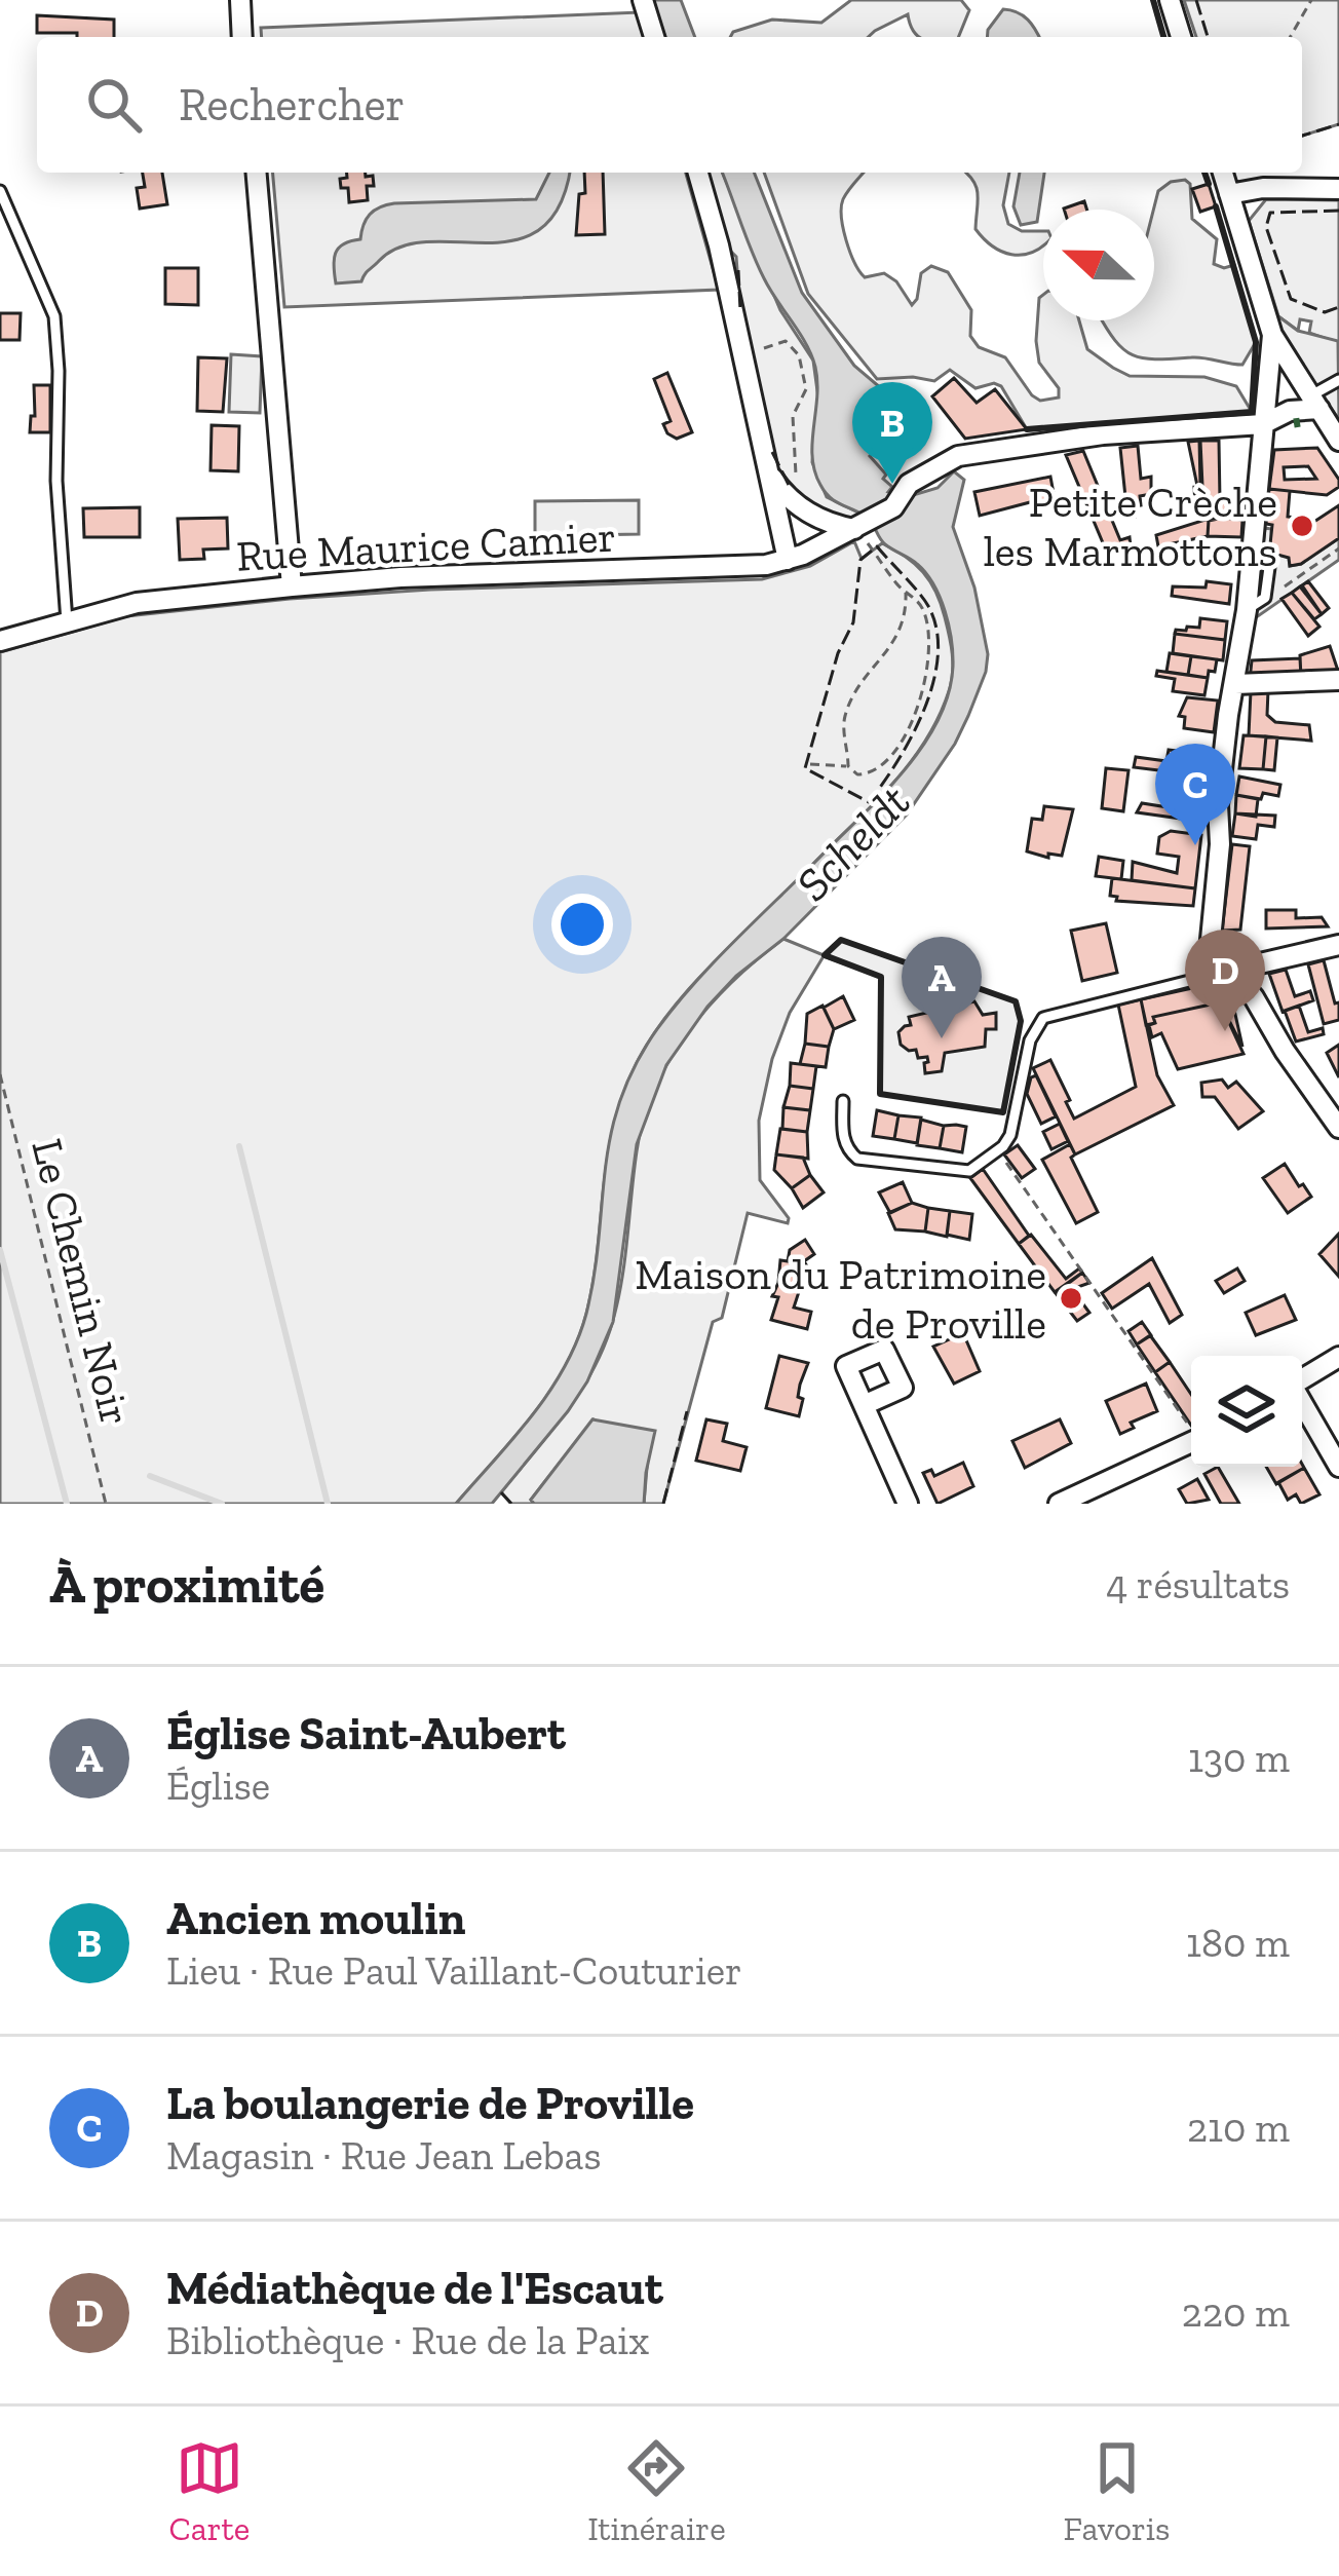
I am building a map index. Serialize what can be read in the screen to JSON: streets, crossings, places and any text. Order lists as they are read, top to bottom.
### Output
{
  "streets": {
    "street": ["Rue Maurice Camier"],
    "path": ["Le Chemin Noir"]
  },
  "water": ["Scheldt"],
  "places": ["Petite Crèche les Marmottons", "Maison du Patrimoine de Proville"],
  "north": "left",
  "page": {
    "search": "Rechercher",
    "pins": [
      "B",
      "C",
      "D",
      "A"
    ],
    "heading": ["À proximité", "4 résultats"],
    "list": [
      {
        "mark": "A",
        "name": "Église Saint-Aubert",
        "note": "Église",
        "value": "130 m"
      },
      {
        "mark": "B",
        "name": "Ancien moulin",
        "note": "Lieu · Rue Paul Vaillant-Couturier",
        "value": "180 m"
      },
      {
        "mark": "C",
        "name": "La boulangerie de Proville",
        "note": "Magasin · Rue Jean Lebas",
        "value": "210 m"
      },
      {
        "mark": "D",
        "name": "Médiathèque de l'Escaut",
        "note": "Bibliothèque · Rue de la Paix",
        "value": "220 m"
      }
    ],
    "nav": ["Carte", "Itinéraire", "Favoris"]
  }
}
